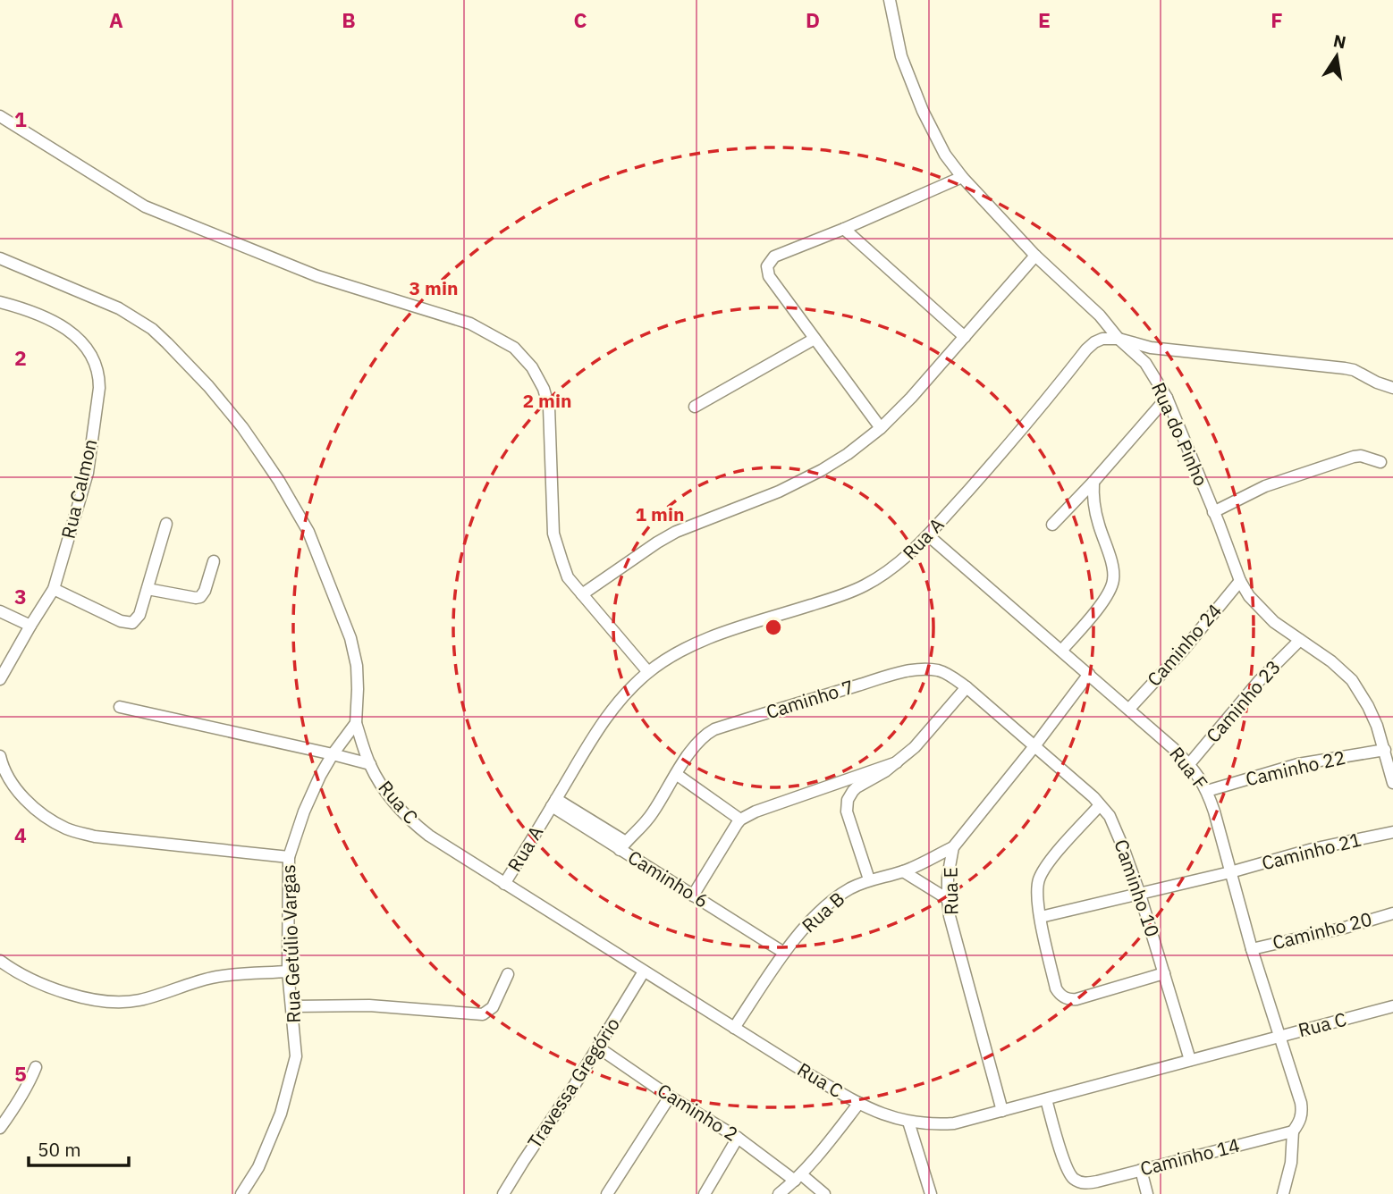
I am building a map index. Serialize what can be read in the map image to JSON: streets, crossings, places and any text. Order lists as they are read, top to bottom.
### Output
{
  "streets": {
    "street": [
      "Rua do Pinho",
      "Rua Calmon",
      "Rua A",
      "Caminho 24",
      "Caminho 7",
      "Caminho 23",
      "Rua F",
      "Caminho 22",
      "Rua C",
      "Caminho 21",
      "Caminho 6",
      "Caminho 10",
      "Rua E",
      "Rua B",
      "Caminho 20",
      "Rua Getúlio Vargas",
      "Travessa Gregório",
      "Caminho 2",
      "Caminho 14"
    ]
  },
  "crossings": [
    ["Rua do Pinho", "Rua A"],
    ["Rua do Pinho", "Caminho 24"],
    ["Rua do Pinho", "Caminho 23"],
    ["Rua do Pinho", "Caminho 22"],
    ["Rua A", "Rua F"],
    ["Rua A", "Rua C"],
    ["Rua A", "Caminho 6"],
    ["Caminho 24", "Rua F"],
    ["Caminho 7", "Caminho 6"],
    ["Caminho 7", "Caminho 10"],
    ["Caminho 7", "Rua E"],
    ["Caminho 23", "Rua F"],
    ["Rua F", "Caminho 22"],
    ["Rua F", "Rua C"],
    ["Rua F", "Caminho 21"],
    ["Rua F", "Rua E"],
    ["Rua F", "Caminho 20"],
    ["Rua F", "Caminho 14"],
    ["Rua C", "Caminho 10"],
    ["Rua C", "Rua E"],
    ["Rua C", "Rua B"],
    ["Rua C", "Rua Getúlio Vargas"],
    ["Rua C", "Travessa Gregório"],
    ["Rua C", "Caminho 14"],
    ["Caminho 21", "Caminho 10"],
    ["Caminho 6", "Rua B"],
    ["Caminho 10", "Rua E"],
    ["Rua E", "Rua B"],
    ["Travessa Gregório", "Caminho 2"]
  ],
  "scale_bar": "50 m",
  "north": "top",
  "grid": {
    "columns": [
      "A",
      "B",
      "C",
      "D",
      "E",
      "F"
    ],
    "rows": [
      "1",
      "2",
      "3",
      "4",
      "5"
    ]
  },
  "rings": ["3 min", "2 min", "1 min"]
}
